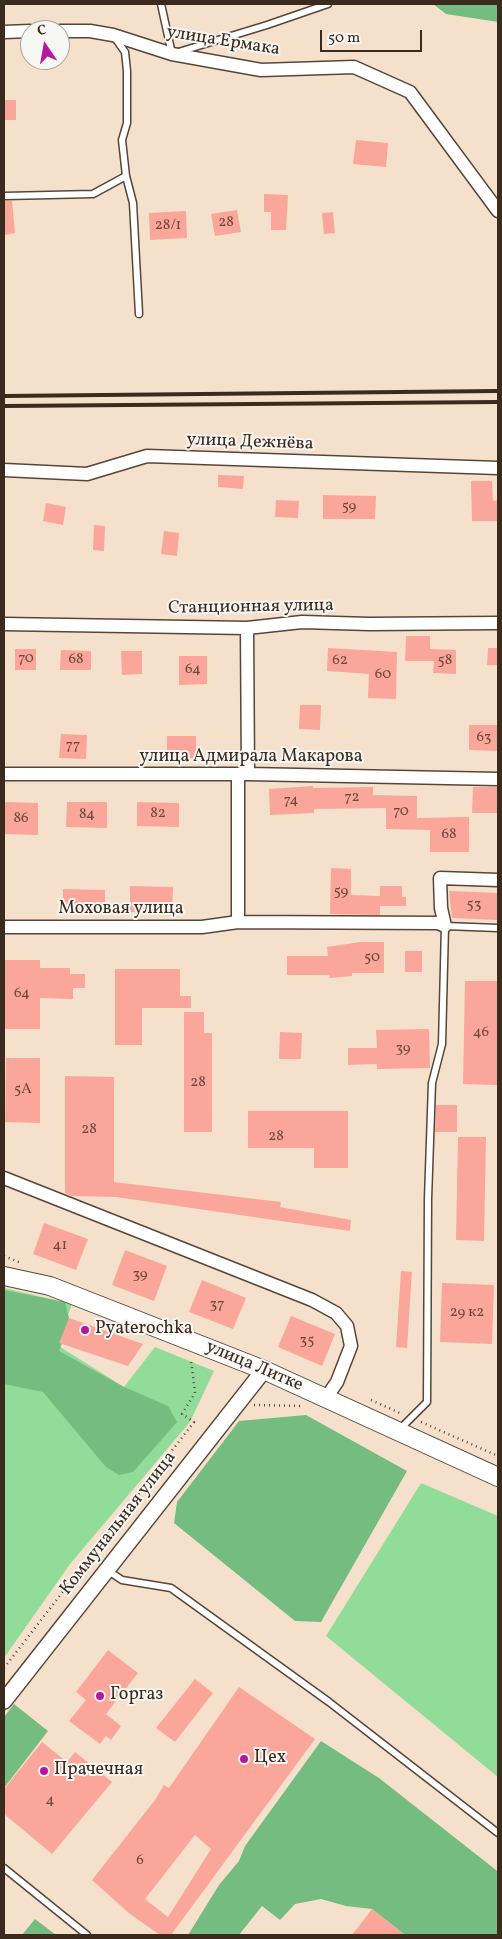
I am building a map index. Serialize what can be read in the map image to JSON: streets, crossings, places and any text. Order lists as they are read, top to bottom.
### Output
{
  "streets": {
    "main road": ["улица Литке"],
    "street": [
      "улица Ермака",
      "улица Дежнёва",
      "Станционная улица",
      "улица Адмирала Макарова",
      "Моховая улица",
      "Коммунальная улица"
    ]
  },
  "crossings": [
    ["улица Литке", "Коммунальная улица"]
  ],
  "places": [
    "Pyaterochka",
    "Горгаз",
    "Цех",
    "Прачечная"
  ],
  "house_numbers": [
    "28",
    "28/1",
    "59",
    "70",
    "68",
    "62",
    "58",
    "64",
    "60",
    "63",
    "77",
    "72",
    "74",
    "70",
    "82",
    "84",
    "86",
    "68",
    "59",
    "53",
    "50",
    "64",
    "46",
    "39",
    "28",
    "5А",
    "28",
    "28",
    "41",
    "39",
    "37",
    "29 к2",
    "35",
    "4",
    "6"
  ],
  "scale_bar": "50 m",
  "north": "top"
}
